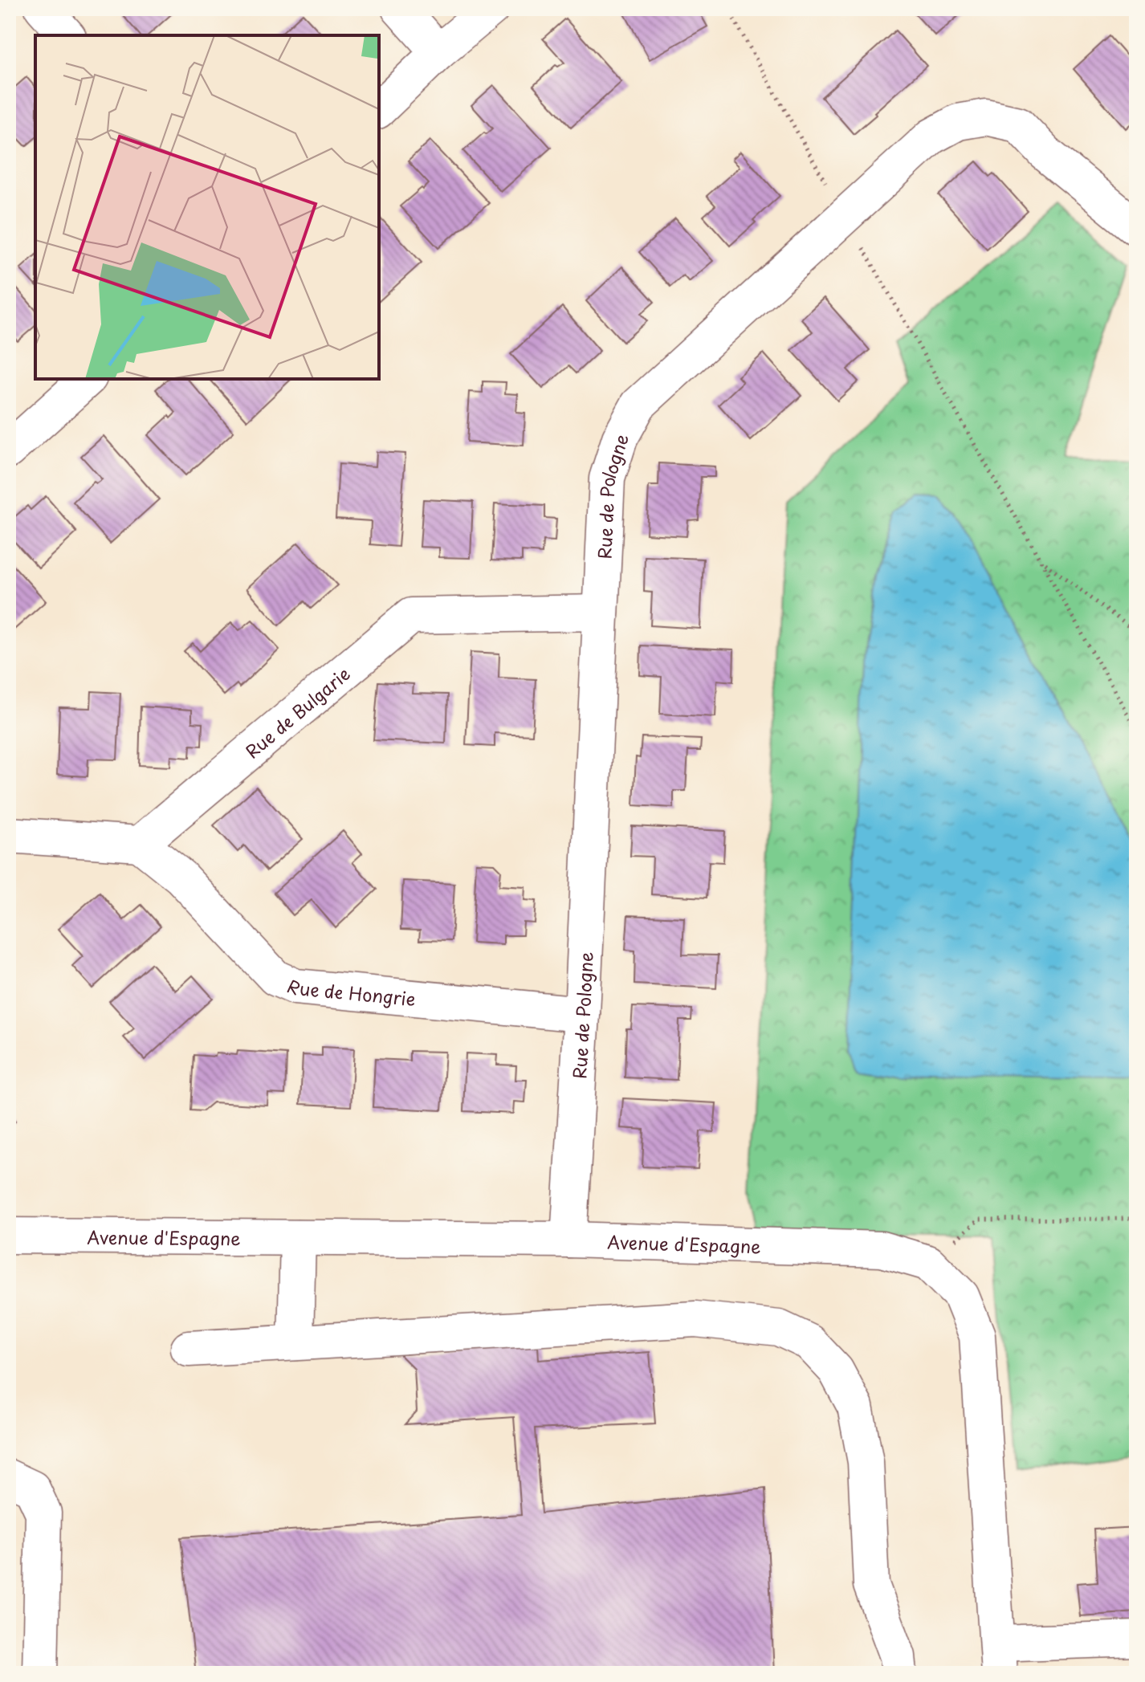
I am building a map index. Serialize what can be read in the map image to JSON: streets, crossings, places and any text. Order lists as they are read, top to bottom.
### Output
{
  "streets": {
    "street": [
      "Rue de Pologne",
      "Rue de Bulgarie",
      "Rue de Hongrie",
      "Avenue d'Espagne"
    ]
  },
  "crossings": [
    ["Rue de Pologne", "Rue de Bulgarie"],
    ["Rue de Pologne", "Rue de Hongrie"],
    ["Rue de Pologne", "Avenue d'Espagne"],
    ["Rue de Bulgarie", "Rue de Hongrie"]
  ]
}
